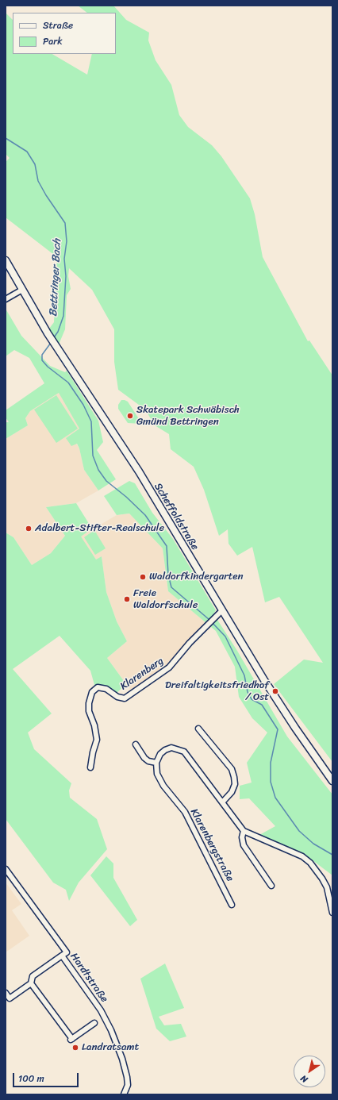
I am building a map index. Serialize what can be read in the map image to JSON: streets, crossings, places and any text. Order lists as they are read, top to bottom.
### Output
{
  "streets": {
    "main road": ["Scheffoldstraße"],
    "street": ["Klarenberg", "Klarenbergstraße", "Hardtstraße"]
  },
  "crossings": [
    ["Scheffoldstraße", "Klarenberg"]
  ],
  "water": ["Bettringer Bach"],
  "places": [
    "Skatepark Schwäbisch Gmünd Bettringen",
    "Adalbert-Stifter-Realschule",
    "Waldorfkindergarten",
    "Freie Waldorfschule",
    "Dreifaltigkeitsfriedhof / Ost",
    "Landratsamt"
  ],
  "legend": ["Straße", "Park"],
  "scale_bar": "100 m",
  "north": "bottom left"
}
